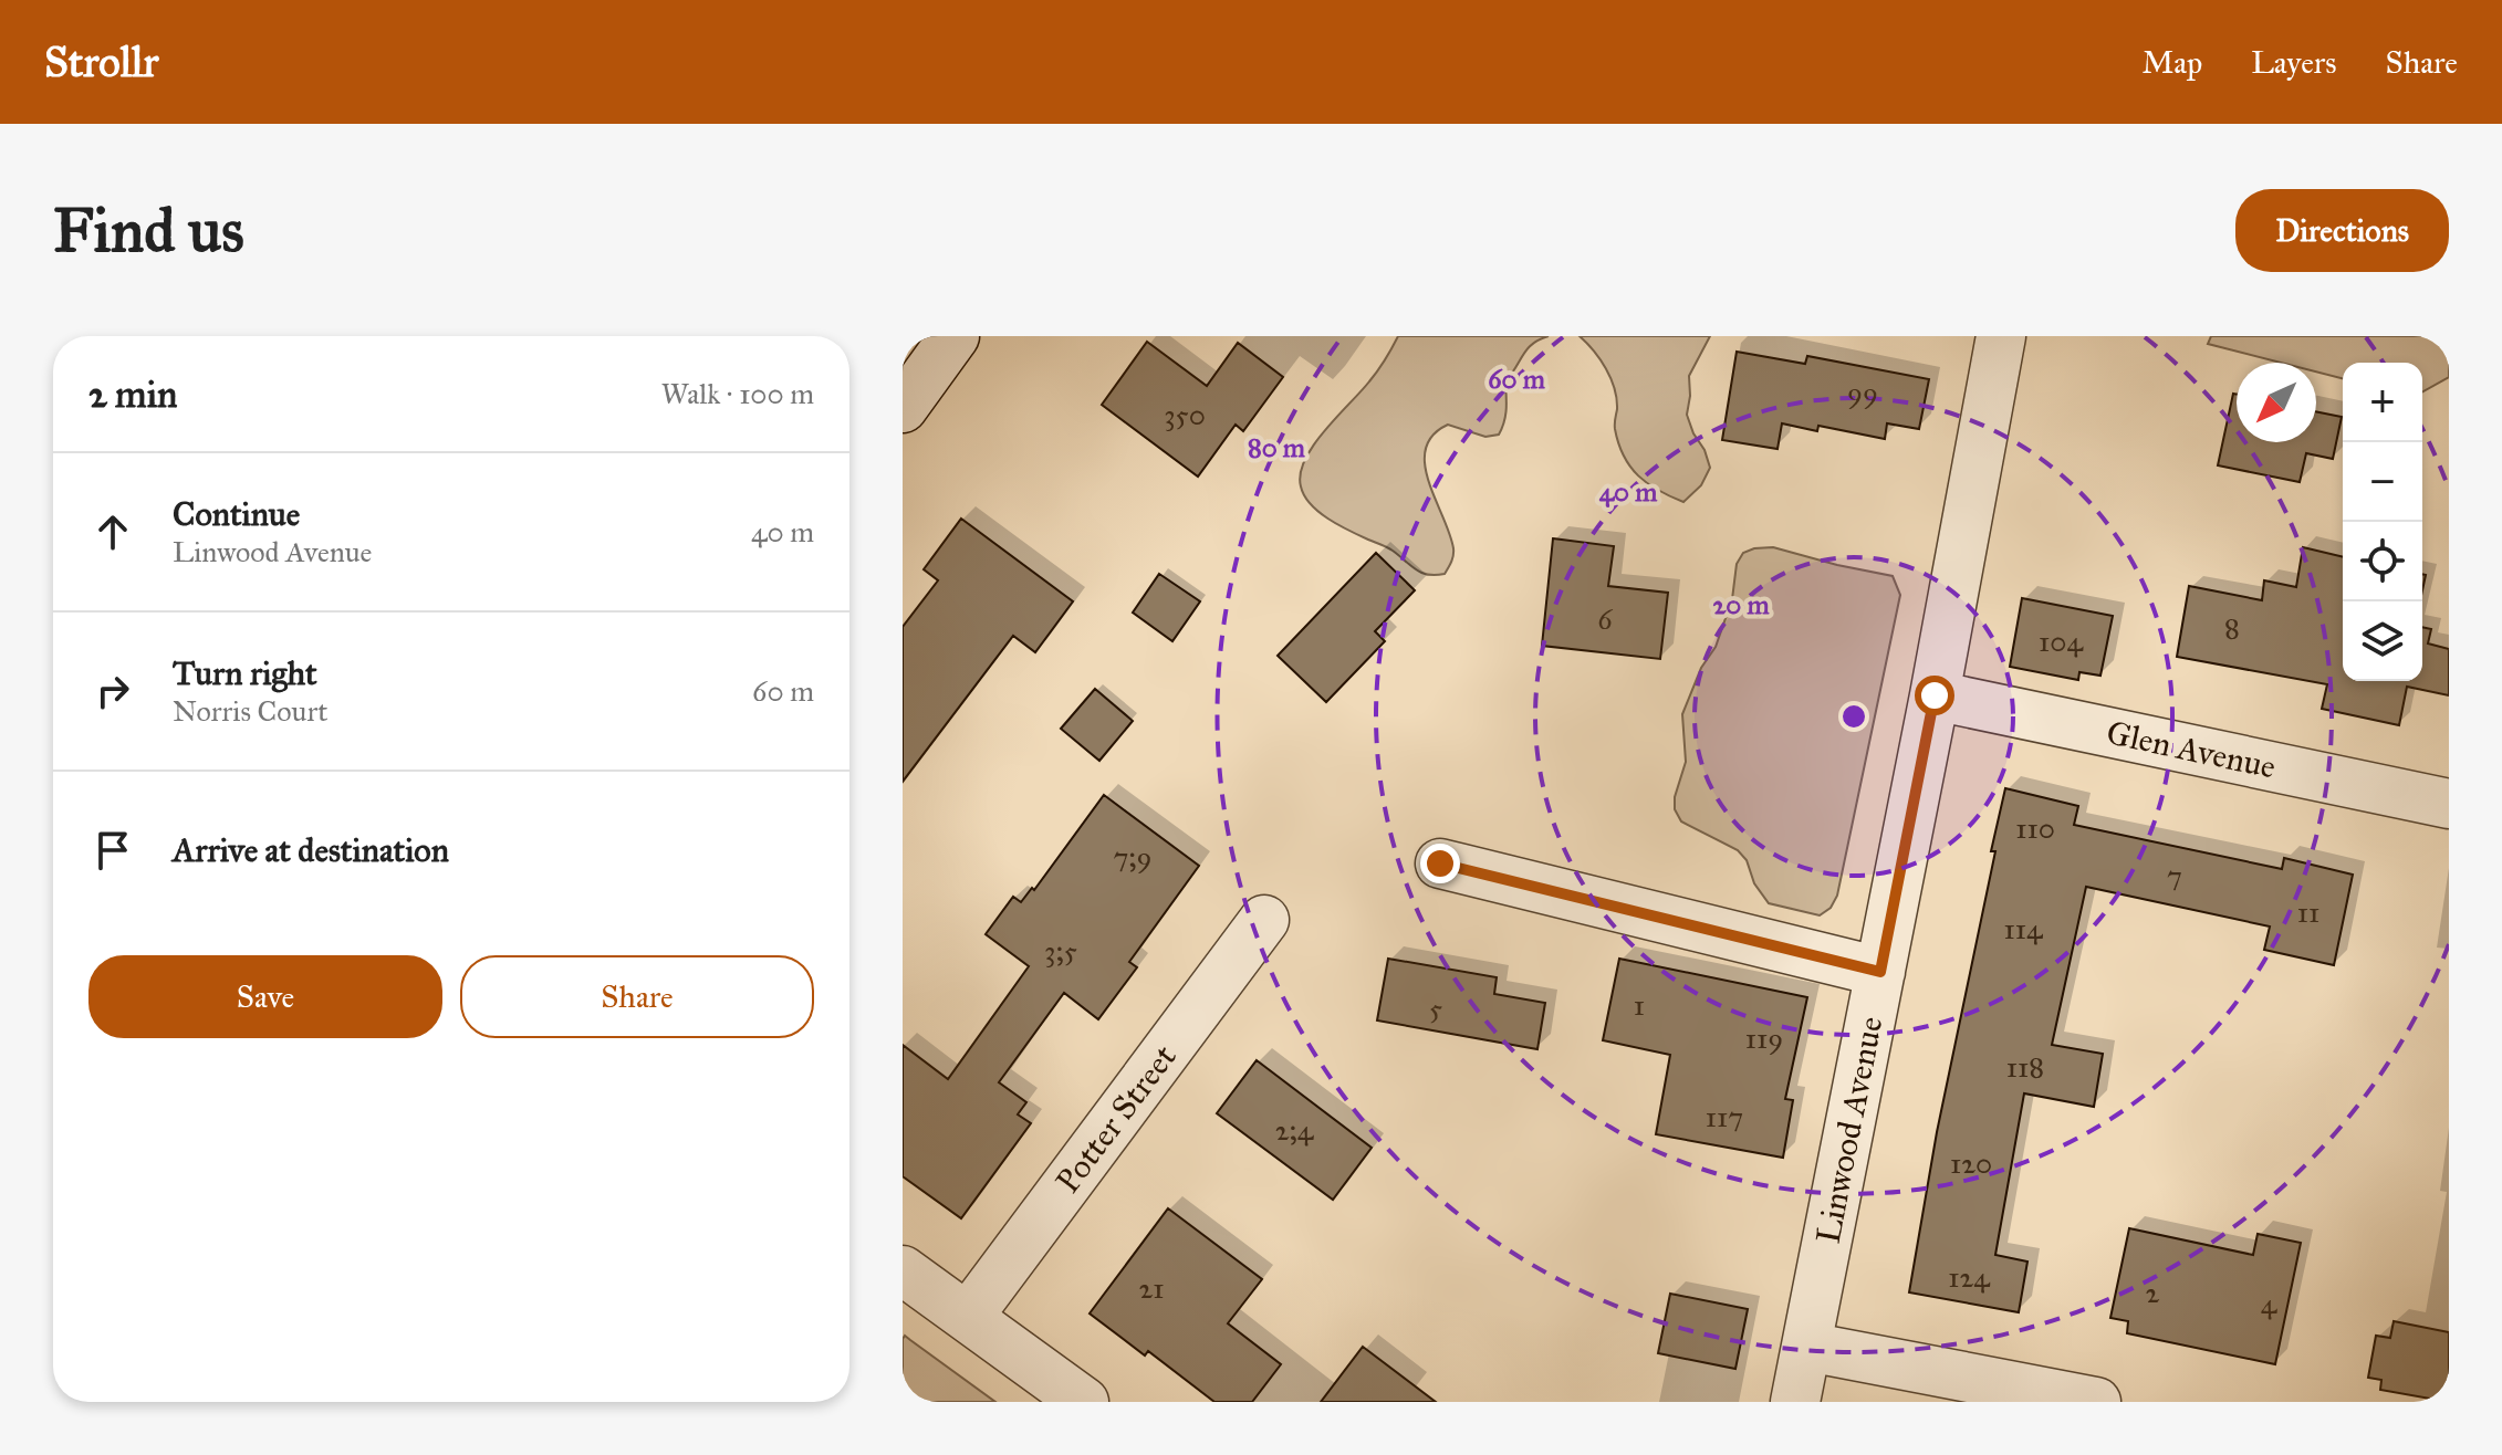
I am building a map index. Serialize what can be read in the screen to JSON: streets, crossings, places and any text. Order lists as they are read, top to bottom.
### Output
{
  "streets": {
    "street": ["Glen Avenue", "Potter Street", "Linwood Avenue"]
  },
  "crossings": [
    ["Glen Avenue", "Linwood Avenue"]
  ],
  "house_numbers": [
    "99",
    "350",
    "6",
    "8",
    "104",
    "110",
    "7;9",
    "7",
    "11",
    "114",
    "3;5",
    "1",
    "5",
    "119",
    "118",
    "117",
    "2;4",
    "120",
    "124",
    "21",
    "2",
    "4"
  ],
  "north": "bottom left",
  "page": {
    "header": "Strollr",
    "nav": ["Map", "Layers", "Share"],
    "buttons": [
      "Directions",
      ["Save", "Share"]
    ],
    "title": "Find us",
    "heading": ["2 min", "Walk · 100 m"],
    "map_buttons": ["+", "−"],
    "list": [
      ["Continue", "Linwood Avenue", "40 m"],
      ["Turn right", "Norris Court", "60 m"],
      "Arrive at destination"
    ]
  },
  "rings": [
    "60 m",
    "80 m",
    "40 m",
    "20 m"
  ]
}
